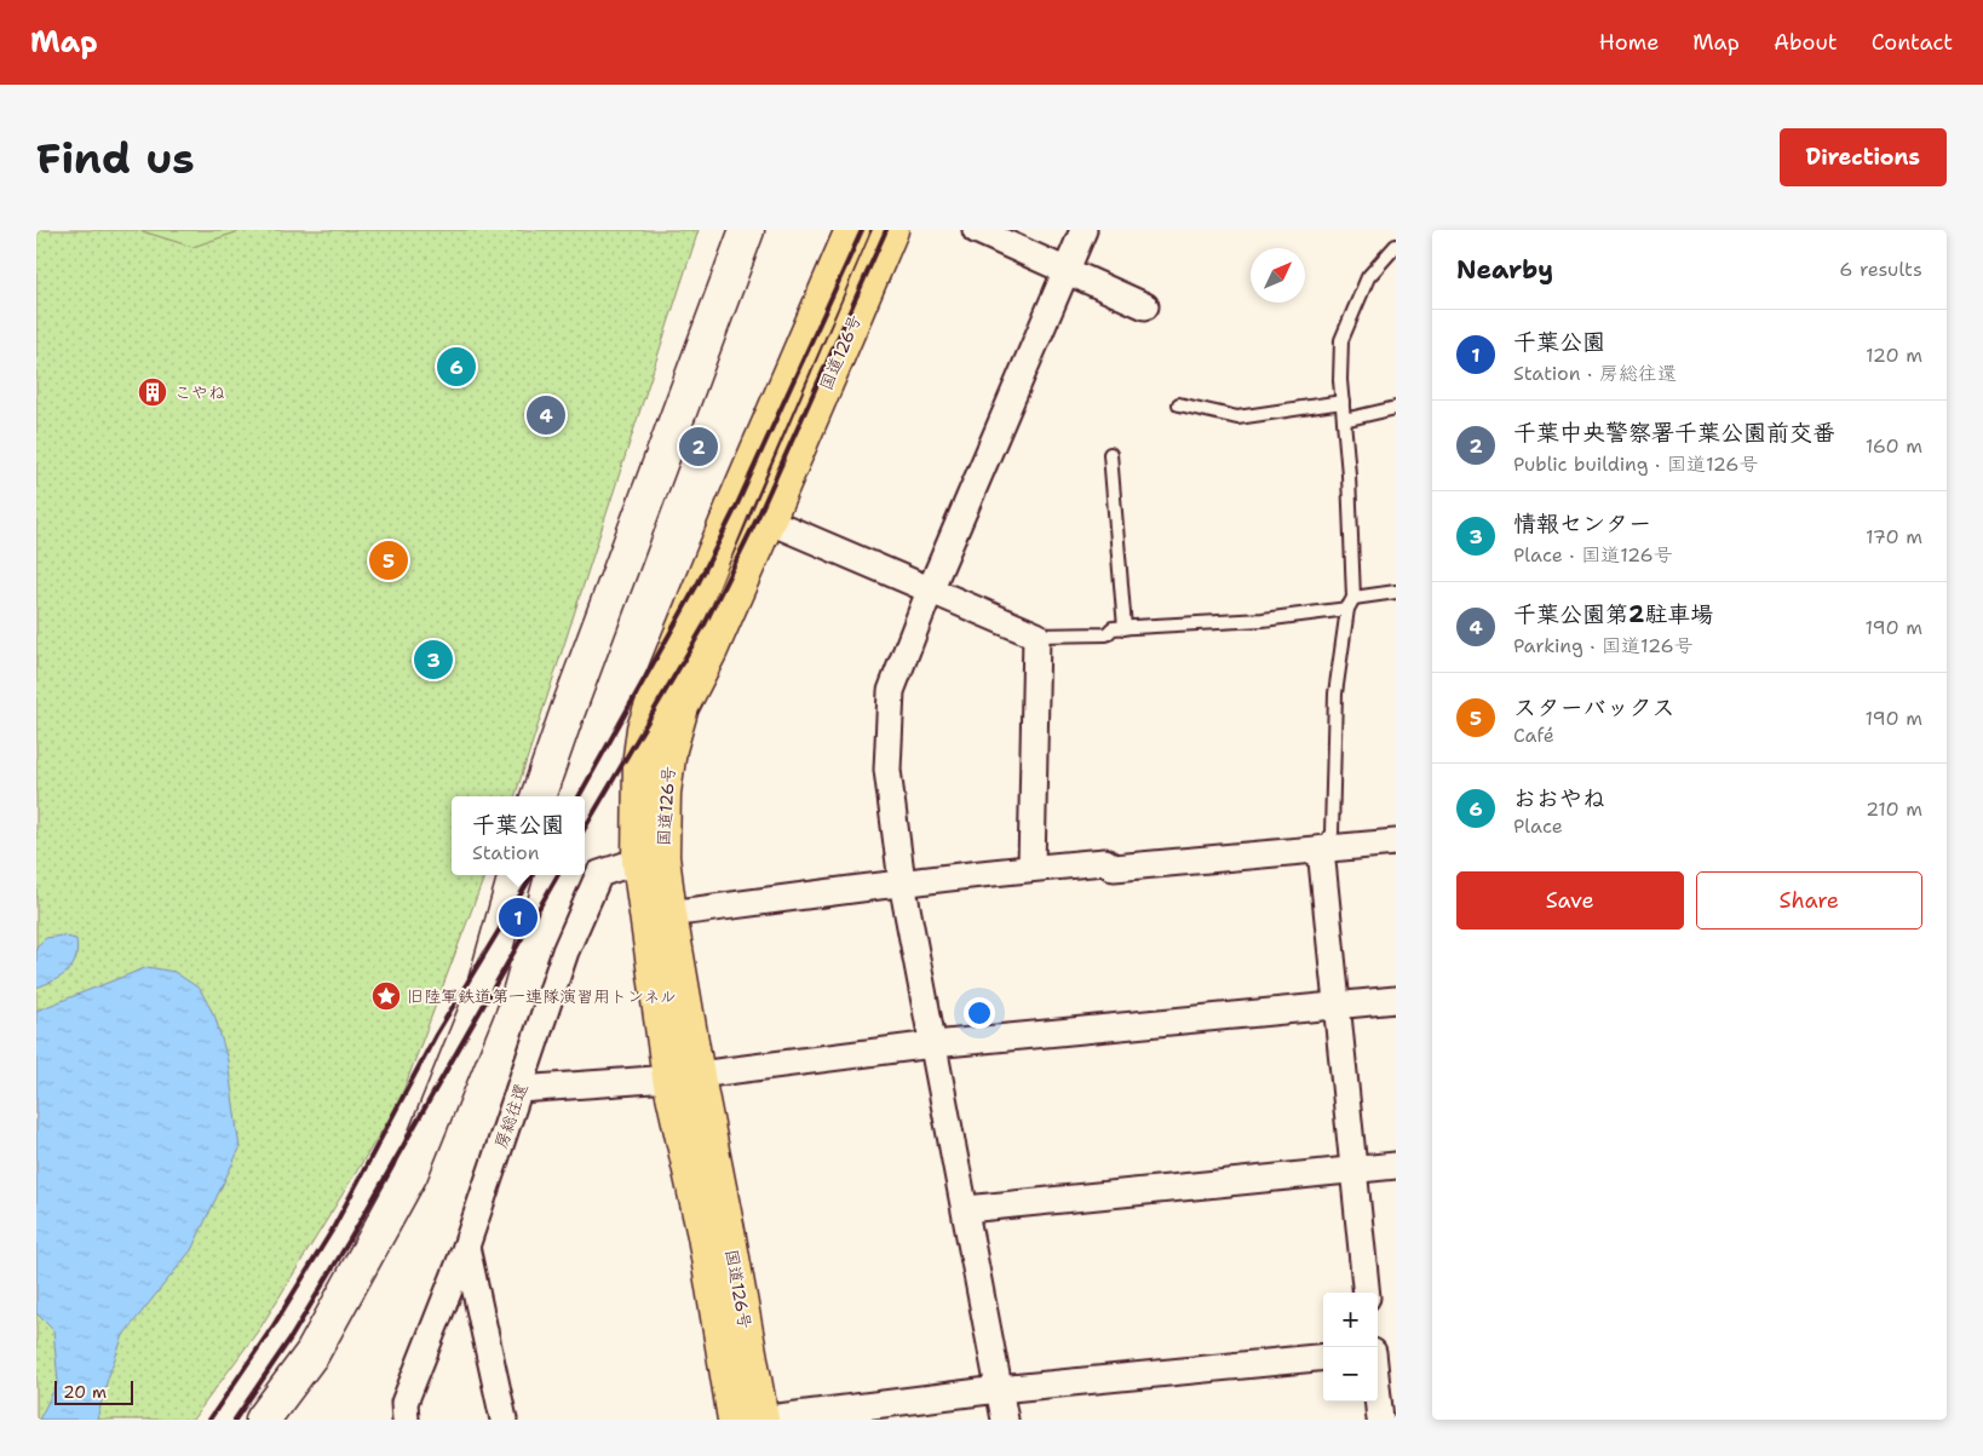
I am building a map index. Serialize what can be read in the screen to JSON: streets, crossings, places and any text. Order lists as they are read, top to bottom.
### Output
{
  "streets": {
    "highway": ["国道126号"],
    "street": ["房総往還"]
  },
  "crossings": [
    ["国道126号", "房総往還"]
  ],
  "places": {
    "building": ["こやね"],
    "place": ["旧陸軍鉄道第一連隊演習用トンネル"]
  },
  "scale_bar": "20 m",
  "north": "top right",
  "page": {
    "header": "Map",
    "nav": [
      "Home",
      "Map",
      "About",
      "Contact"
    ],
    "buttons": [
      "Directions",
      ["Save", "Share"]
    ],
    "title": "Find us",
    "heading": ["Nearby", "6 results"],
    "list": [
      {
        "mark": "1",
        "name": "千葉公園",
        "note": "Station · 房総往還",
        "value": "120 m"
      },
      {
        "mark": "2",
        "name": "千葉中央警察署千葉公園前交番",
        "note": "Public building · 国道126号",
        "value": "160 m"
      },
      {
        "mark": "3",
        "name": "情報センター",
        "note": "Place · 国道126号",
        "value": "170 m"
      },
      {
        "mark": "4",
        "name": "千葉公園第2駐車場",
        "note": "Parking · 国道126号",
        "value": "190 m"
      },
      {
        "mark": "5",
        "name": "スターバックス",
        "note": "Café",
        "value": "190 m"
      },
      {
        "mark": "6",
        "name": "おおやね",
        "note": "Place",
        "value": "210 m"
      }
    ],
    "pins": [
      "6",
      "4",
      "2",
      "5",
      "3",
      "1"
    ],
    "popup": ["千葉公園", "Station"],
    "map_buttons": ["+", "−"],
    "scale": "20 m"
  }
}
